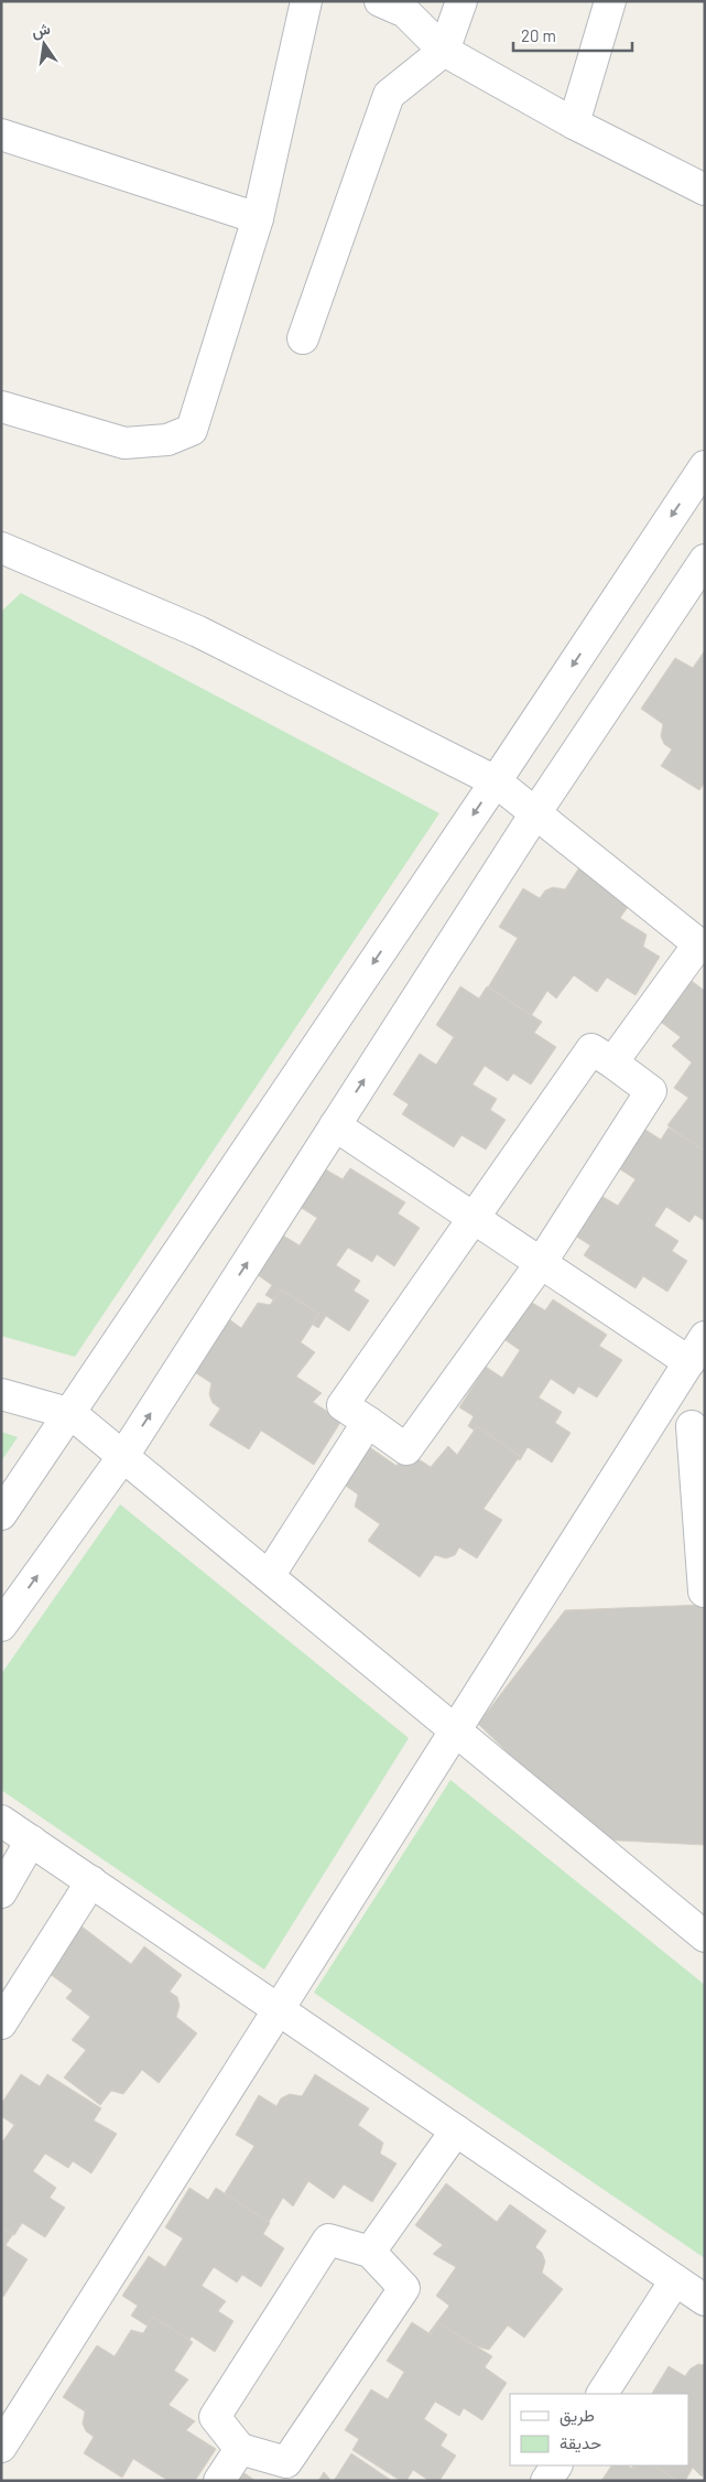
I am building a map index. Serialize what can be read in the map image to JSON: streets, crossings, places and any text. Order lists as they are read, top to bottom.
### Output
{
  "legend": ["طريق", "حديقة"],
  "scale_bar": "20 m",
  "north": "top"
}
